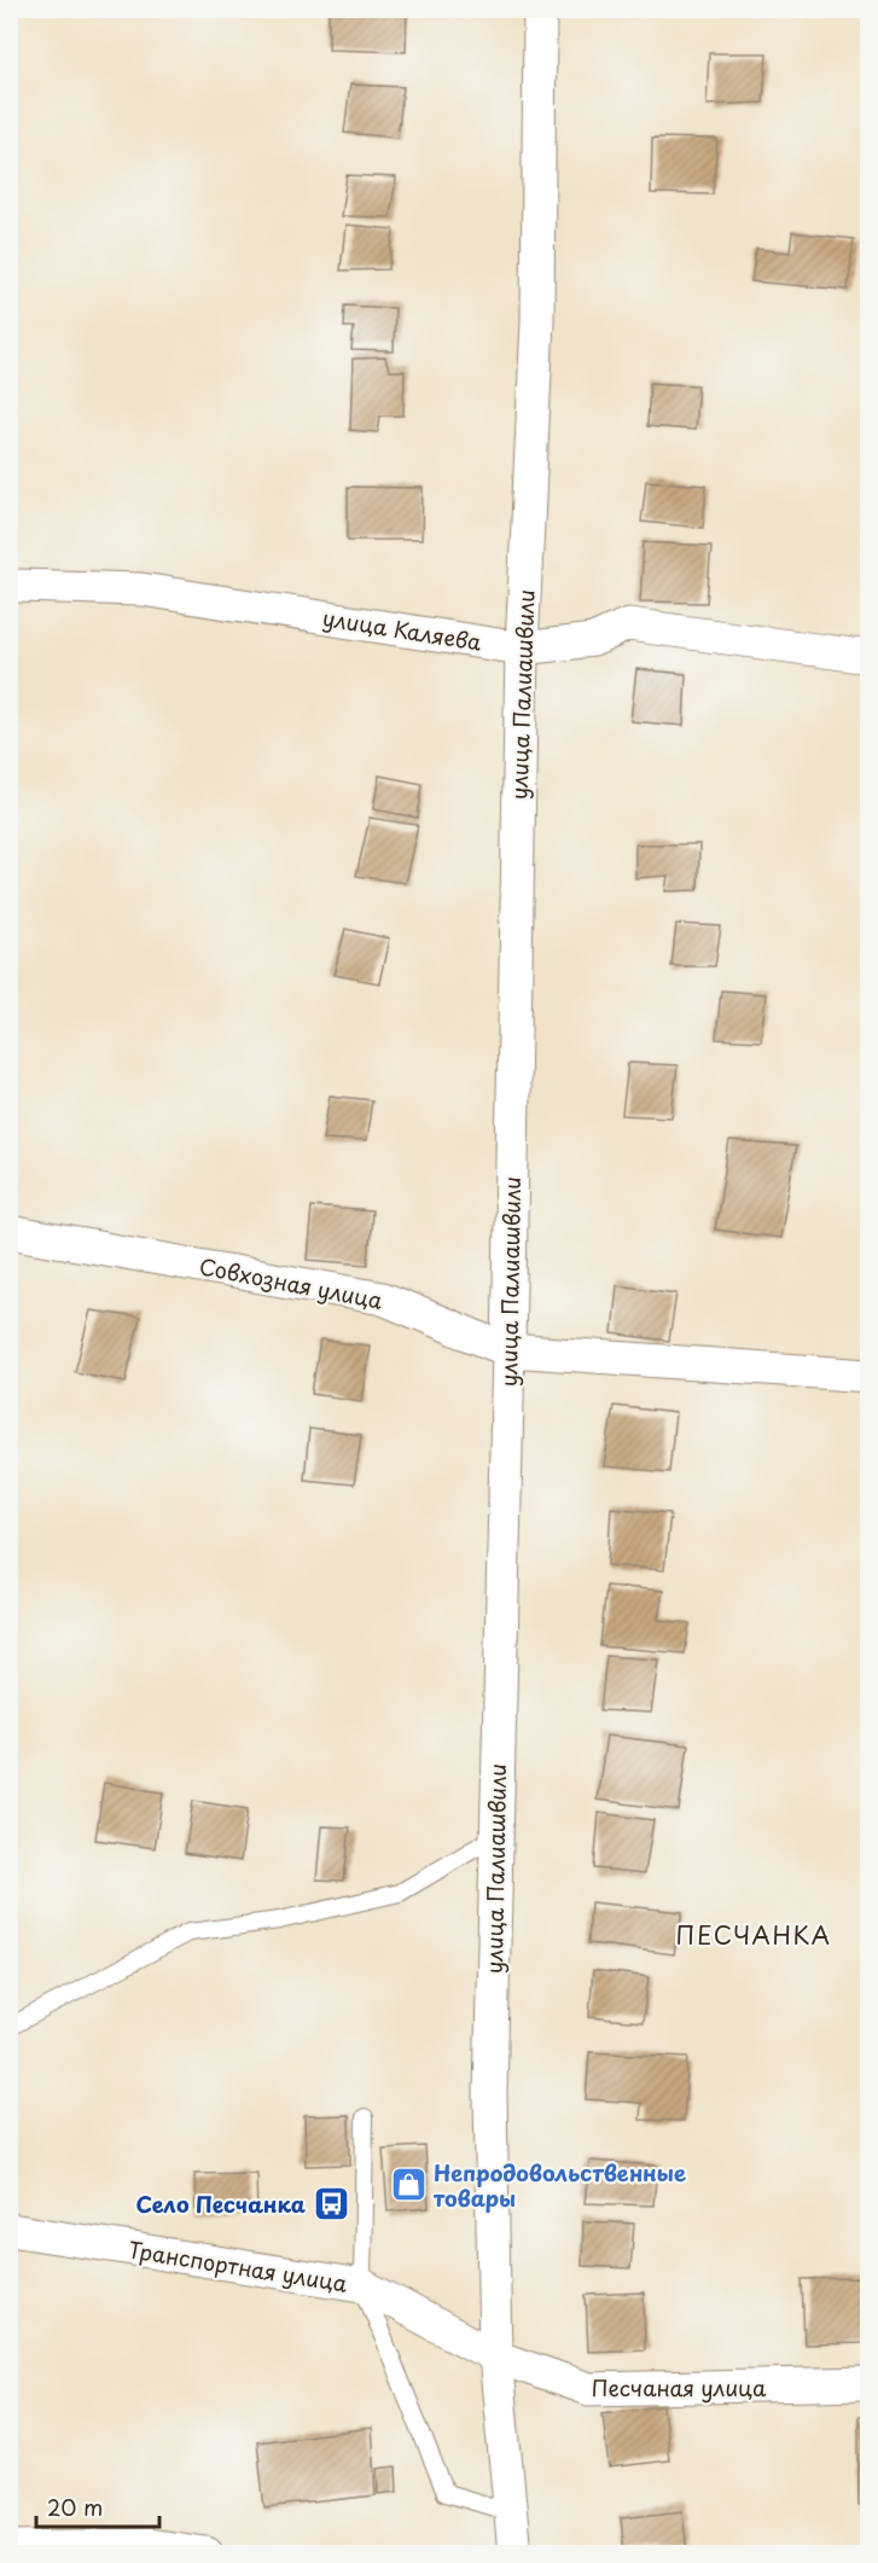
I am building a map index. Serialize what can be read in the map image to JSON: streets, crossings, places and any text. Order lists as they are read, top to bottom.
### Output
{
  "streets": {
    "street": [
      "улица Каляева",
      "улица Палиашвили",
      "Совхозная улица",
      "Транспортная улица",
      "Песчаная улица"
    ]
  },
  "crossings": [
    ["улица Каляева", "улица Палиашвили"],
    ["улица Палиашвили", "Совхозная улица"],
    ["улица Палиашвили", "Транспортная улица"],
    ["улица Палиашвили", "Песчаная улица"],
    ["Транспортная улица", "Песчаная улица"]
  ],
  "districts": ["ПЕСЧАНКА"],
  "places": {
    "shop": ["Непродовольственные товары"],
    "bus stop": ["Село Песчанка"]
  },
  "scale_bar": "20 m"
}
